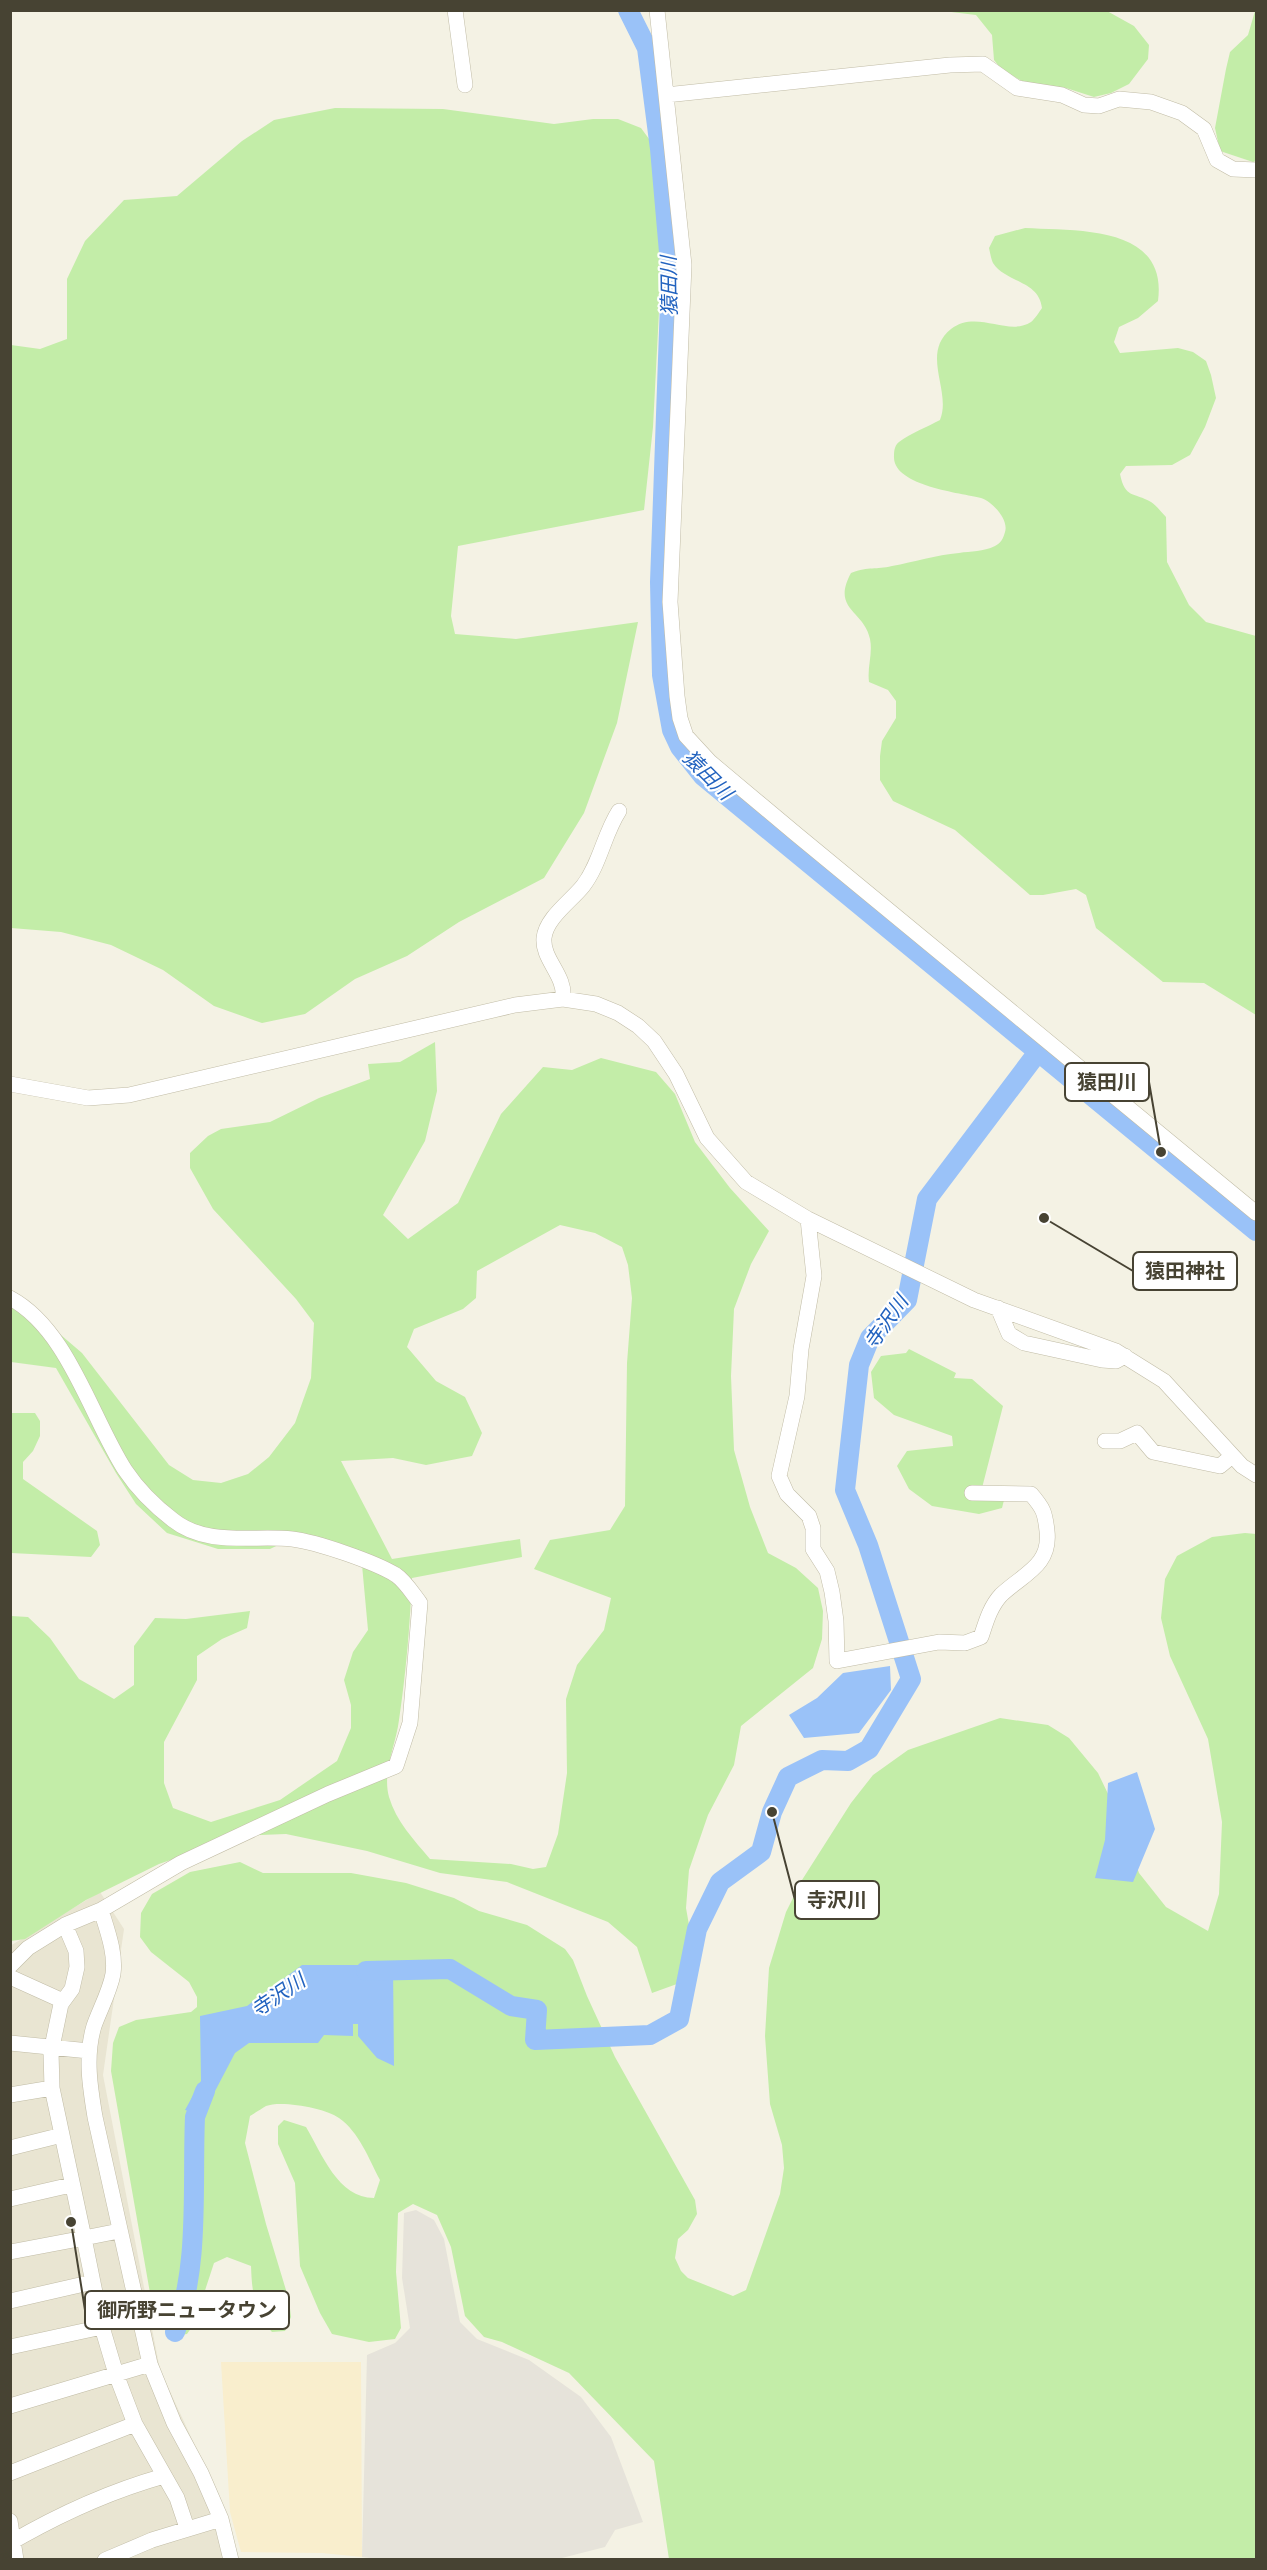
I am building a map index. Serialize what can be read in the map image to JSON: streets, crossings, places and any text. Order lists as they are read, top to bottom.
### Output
{
  "water": ["猿田川", "寺沢川"],
  "places": [
    "猿田川",
    "猿田神社",
    "寺沢川",
    "御所野ニュータウン"
  ]
}
